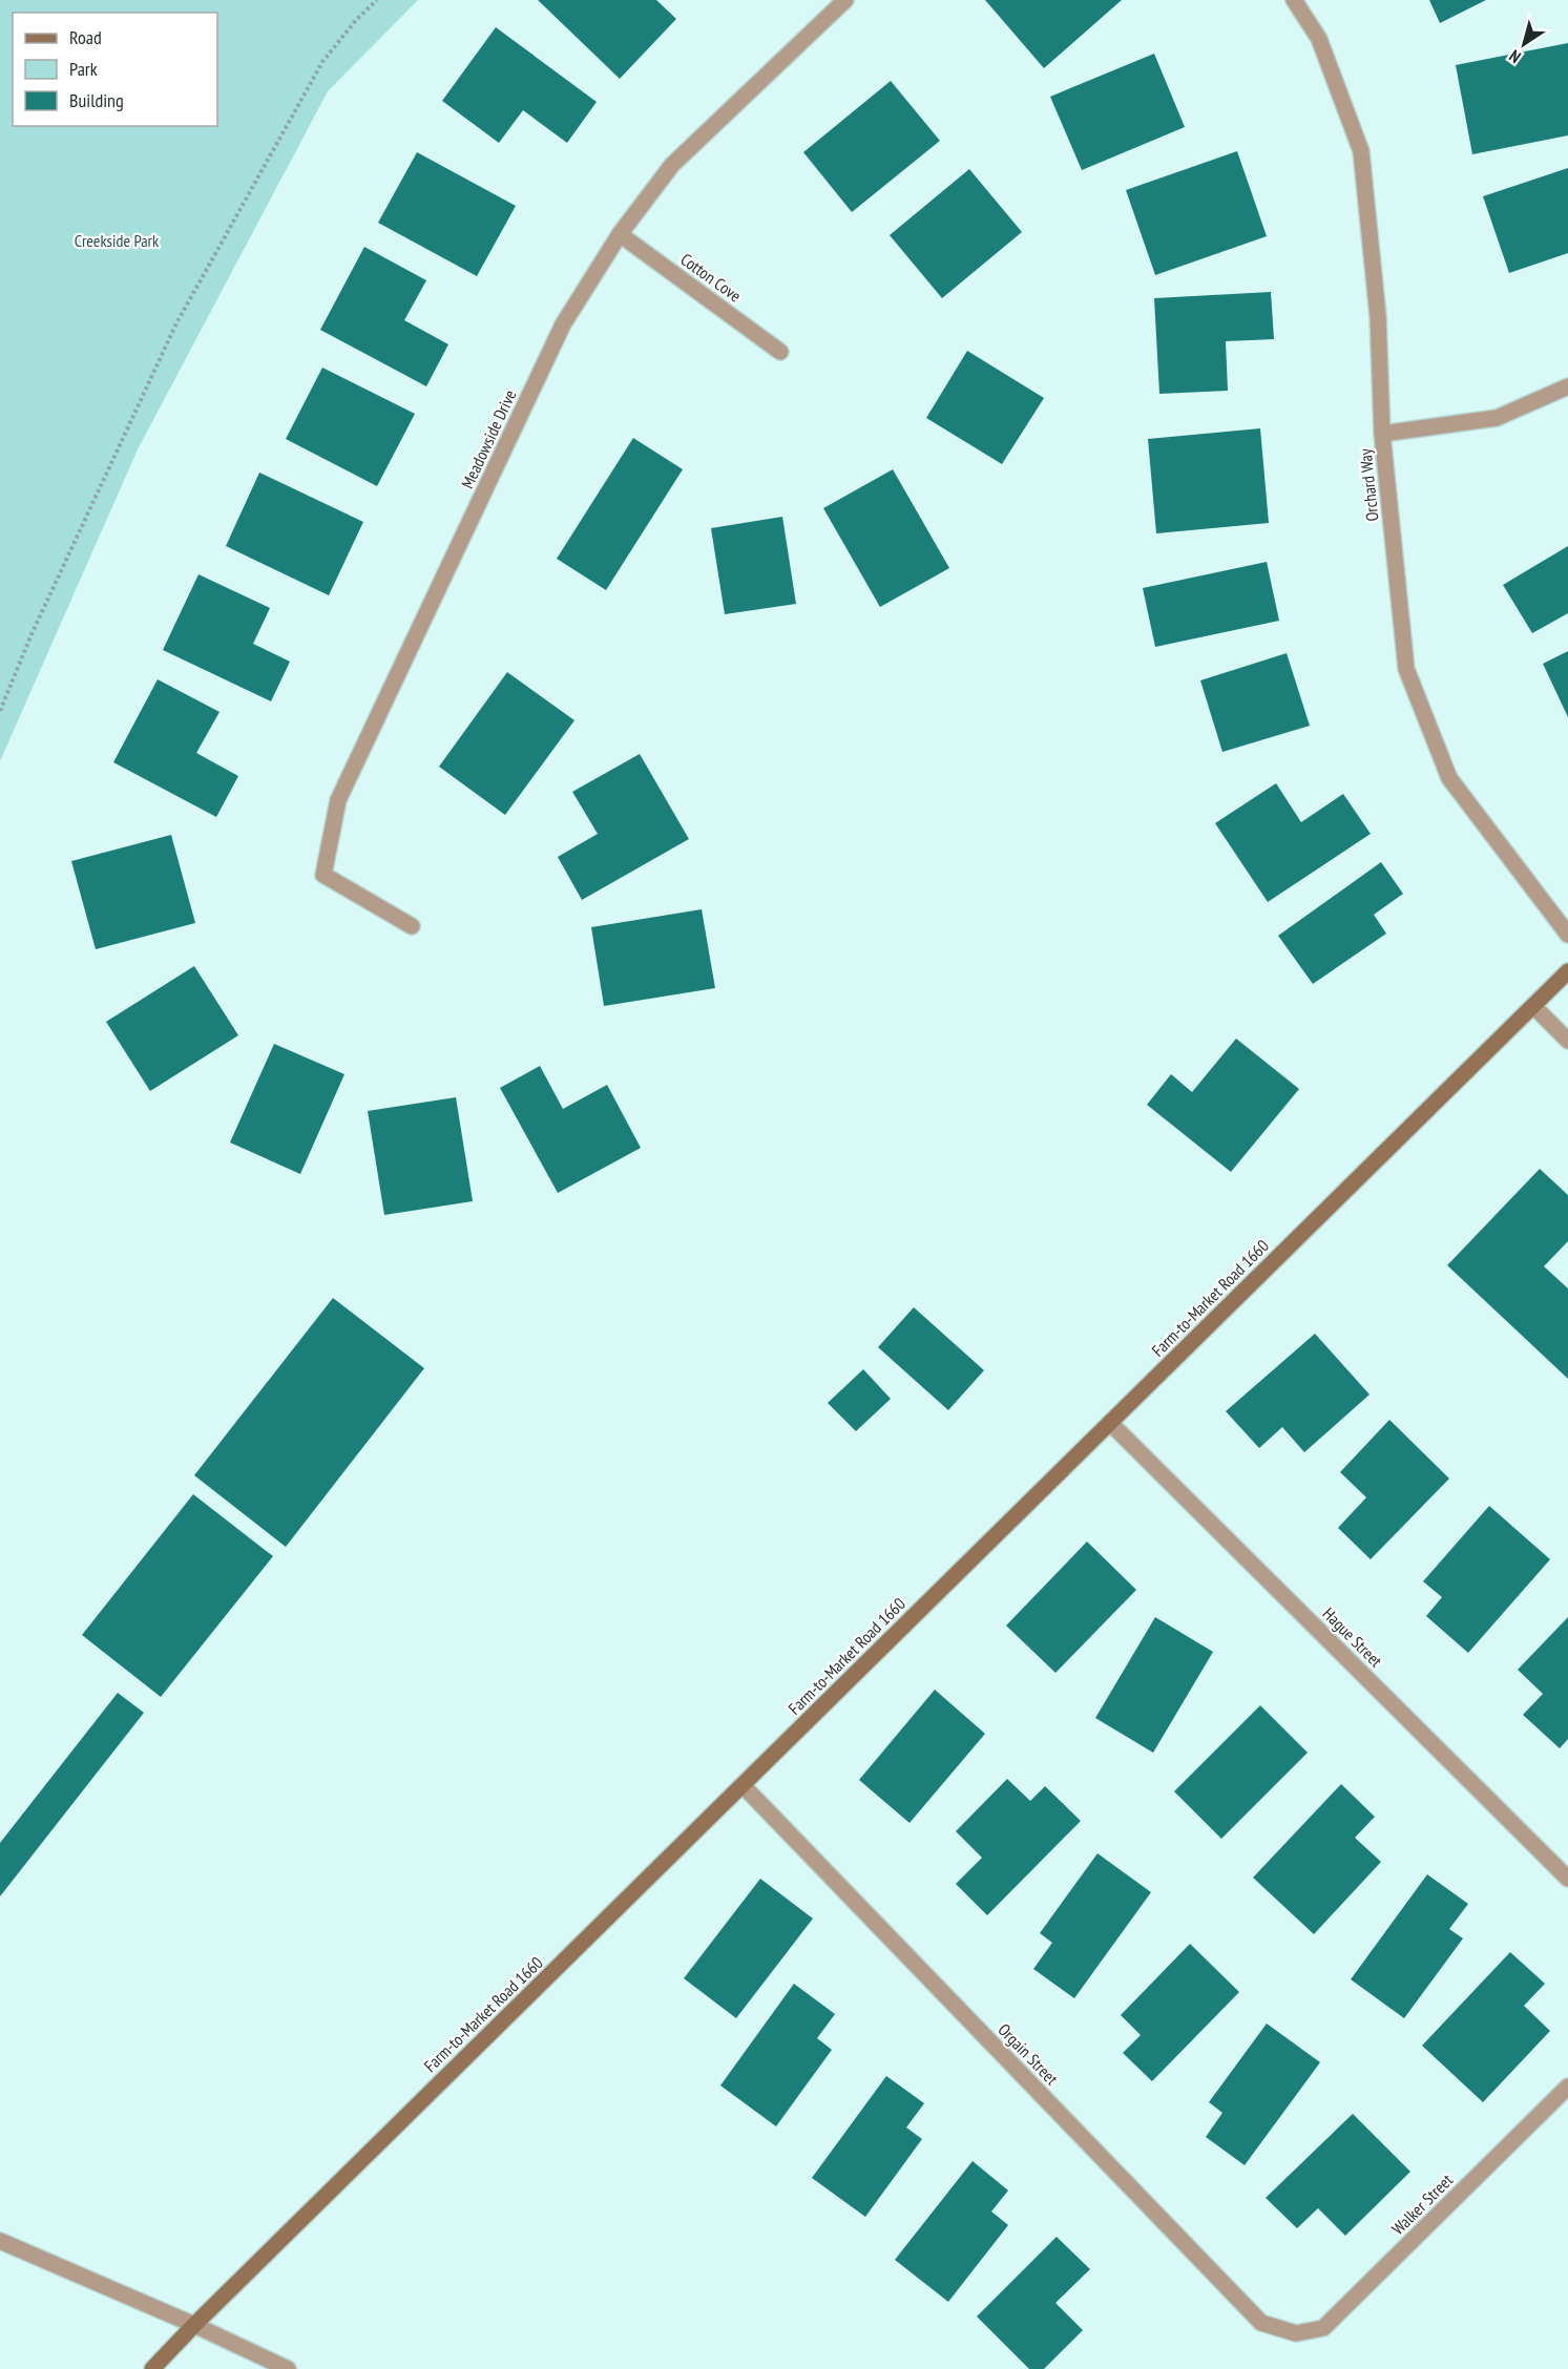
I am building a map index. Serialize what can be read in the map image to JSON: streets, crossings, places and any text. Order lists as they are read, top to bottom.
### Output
{
  "streets": {
    "main road": ["Farm-to-Market Road 1660"],
    "street": [
      "Cotton Cove",
      "Meadowside Drive",
      "Orchard Way",
      "Hague Street",
      "Orgain Street",
      "Walker Street"
    ]
  },
  "crossings": [
    ["Cotton Cove", "Meadowside Drive"],
    ["Farm-to-Market Road 1660", "Hague Street"],
    ["Farm-to-Market Road 1660", "Orgain Street"],
    ["Orgain Street", "Walker Street"]
  ],
  "parks": ["Creekside Park"],
  "legend": ["Road", "Park", "Building"],
  "north": "bottom left"
}
